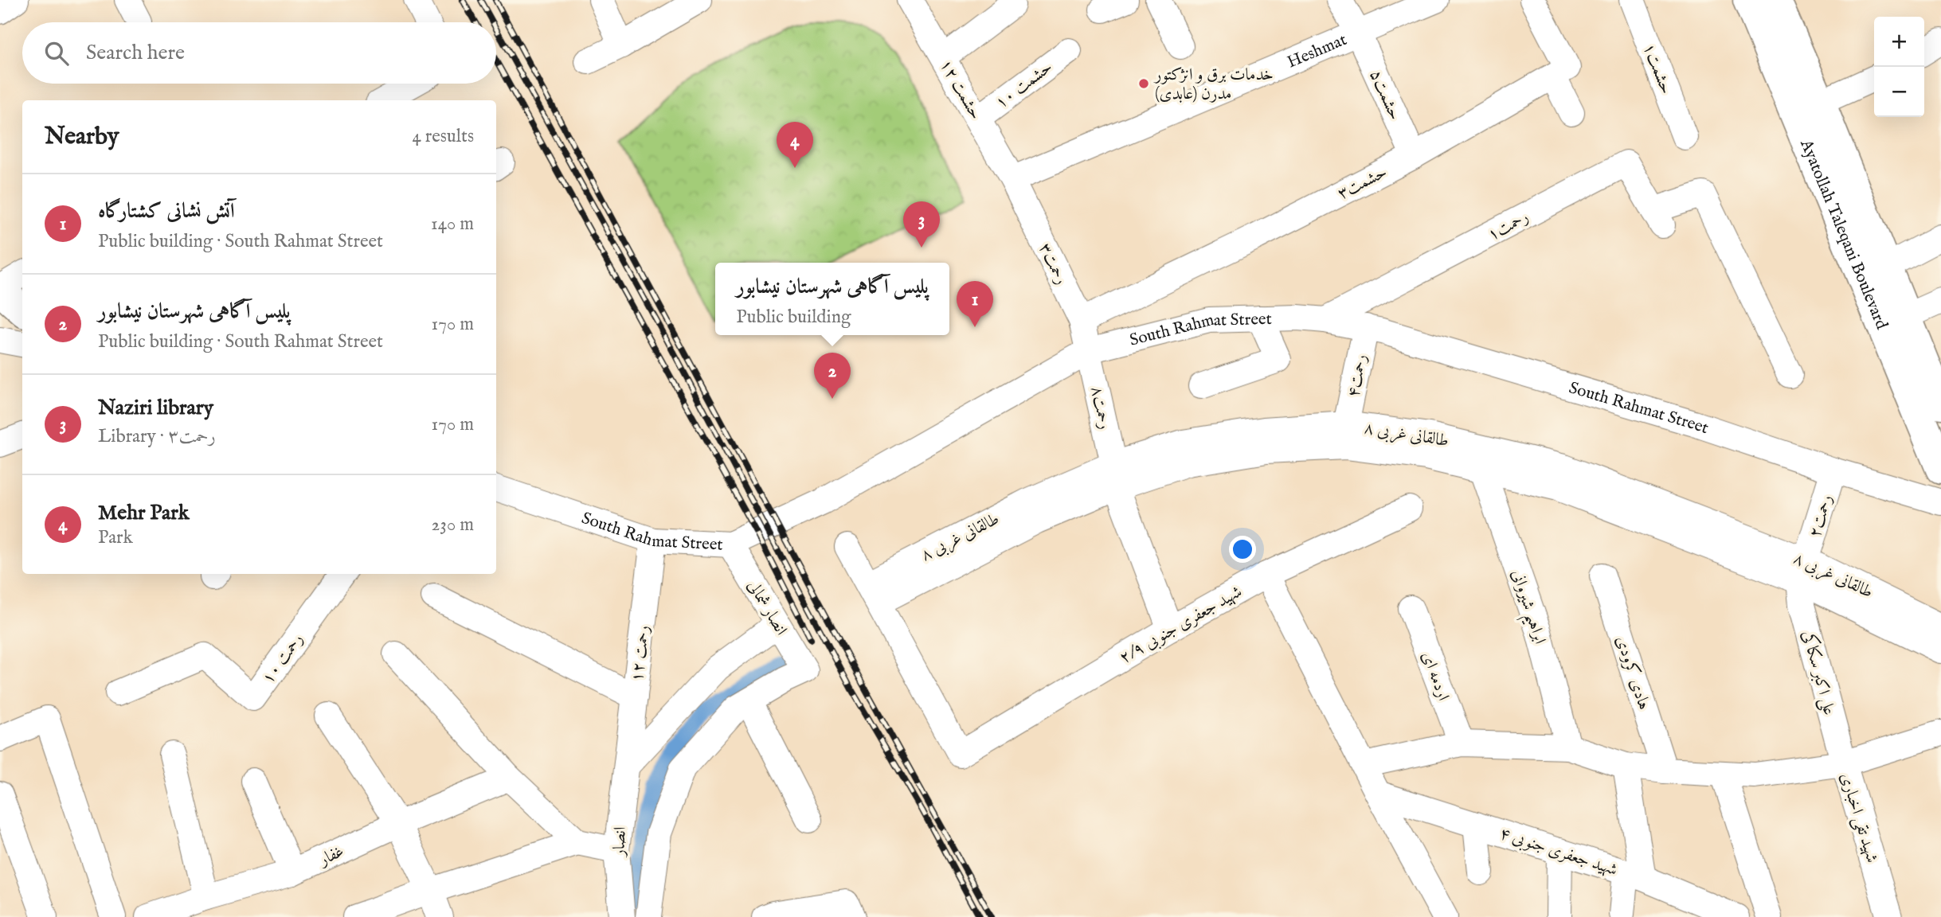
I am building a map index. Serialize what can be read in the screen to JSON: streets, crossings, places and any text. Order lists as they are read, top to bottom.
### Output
{
  "streets": {
    "main road": ["Ayatollah Taleqani Boulevard"],
    "street": [
      "Heshmat",
      "حشمت۱",
      "حشمت ۱۰",
      "حشمت ۱۲",
      "حشمت۵",
      "حشمت۳",
      "رحمت۱",
      "رحمت۳",
      "South Rahmat Street",
      "رحمت۴",
      "رحمت۸",
      "طالقانی غربی ۸",
      "رحمت۲",
      "ابراهیم شیروانی",
      "انصار شمالی",
      "شهید جعفری جنوبی ۲/۹",
      "رحمت ۱۲",
      "رحمت ۱۰",
      "هادی کرودی",
      "علی اکبر سکاکی",
      "اردمه ای",
      "شهید تقی اخباری",
      "انصار",
      "شهید جعفری جنوبی ۴",
      "غفار"
    ]
  },
  "crossings": [
    ["Heshmat", "حشمت ۱۲"],
    ["Heshmat", "حشمت۵"],
    ["Heshmat", "رحمت۳"],
    ["حشمت ۱۰", "حشمت ۱۲"],
    ["حشمت ۱۲", "رحمت۳"],
    ["حشمت۵", "حشمت۳"],
    ["حشمت۳", "رحمت۳"],
    ["رحمت۱", "South Rahmat Street"],
    ["رحمت۳", "South Rahmat Street"],
    ["رحمت۳", "رحمت۸"],
    ["South Rahmat Street", "رحمت۴"],
    ["South Rahmat Street", "رحمت۸"],
    ["South Rahmat Street", "رحمت۲"],
    ["South Rahmat Street", "انصار شمالی"],
    ["South Rahmat Street", "رحمت ۱۲"],
    ["رحمت۴", "طالقانی غربی ۸"],
    ["رحمت۸", "طالقانی غربی ۸"],
    ["رحمت۸", "شهید جعفری جنوبی ۲/۹"],
    ["طالقانی غربی ۸", "رحمت۲"],
    ["طالقانی غربی ۸", "ابراهیم شیروانی"],
    ["طالقانی غربی ۸", "شهید جعفری جنوبی ۲/۹"],
    ["طالقانی غربی ۸", "علی اکبر سکاکی"],
    ["رحمت۲", "علی اکبر سکاکی"],
    ["رحمت ۱۲", "انصار"],
    ["علی اکبر سکاکی", "شهید تقی اخباری"]
  ],
  "places": ["خدمات برق و انژکتور مدرن (عابدی)"],
  "page": {
    "map_buttons": ["+", "−"],
    "search": "Search here",
    "heading": ["Nearby", "4 results"],
    "pins": [
      "4",
      "3",
      "1",
      "2"
    ],
    "list": [
      {
        "mark": "1",
        "name": "آتش نشانی کشتارگاه",
        "note": "Public building · South Rahmat Street",
        "value": "140 m"
      },
      {
        "mark": "2",
        "name": "پلیس آگاهی شهرستان نیشابور",
        "note": "Public building · South Rahmat Street",
        "value": "170 m"
      },
      {
        "mark": "3",
        "name": "Naziri library",
        "note": "Library · رحمت۳",
        "value": "170 m"
      },
      {
        "mark": "4",
        "name": "Mehr Park",
        "note": "Park",
        "value": "230 m"
      }
    ],
    "popup": ["پلیس آگاهی شهرستان نیشابور", "Public building"]
  }
}
